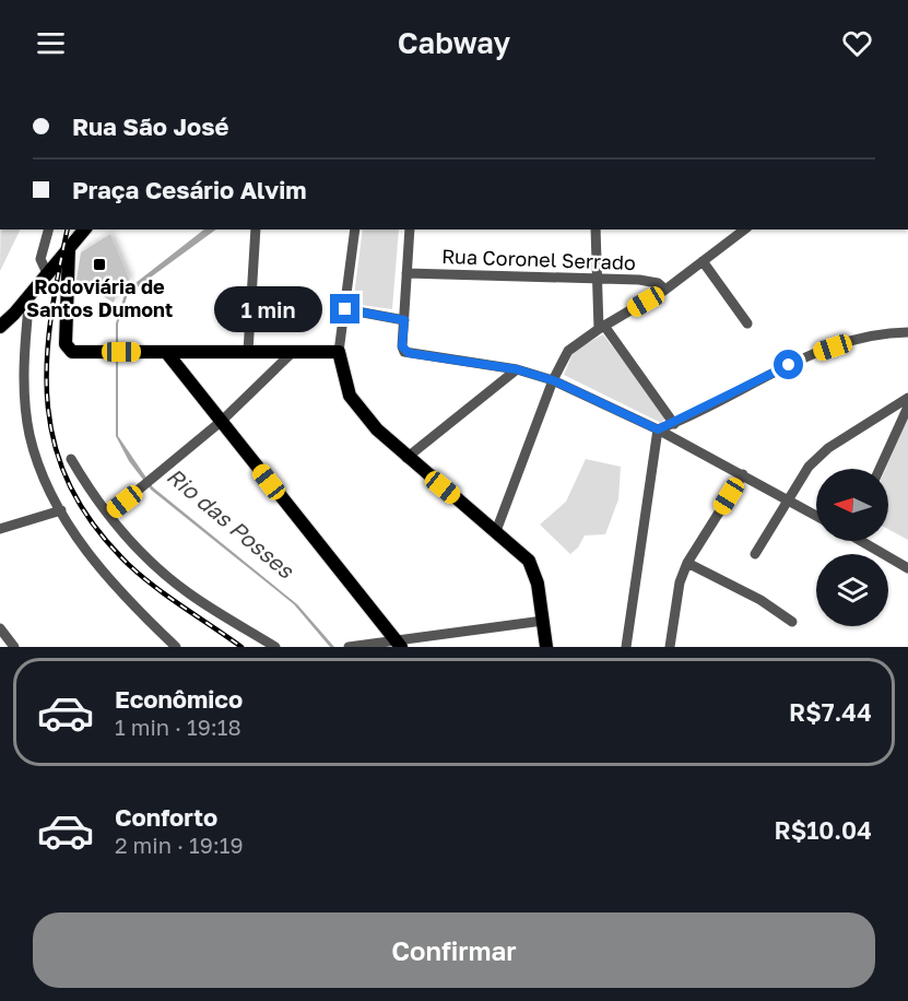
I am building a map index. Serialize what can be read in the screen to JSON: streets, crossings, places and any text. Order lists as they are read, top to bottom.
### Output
{
  "streets": {
    "street": ["Rua Coronel Serrado"]
  },
  "water": ["Rio das Posses"],
  "places": {
    "transit": ["Rodoviária de Santos Dumont"]
  },
  "north": "left",
  "page": {
    "header": "Cabway",
    "banner": ["Rua São José", "Praça Cesário Alvim"],
    "bubble": "1 min",
    "list": [
      {
        "name": "Econômico",
        "note": "1 min · 19:18",
        "value": "R$7.44"
      },
      {
        "name": "Conforto",
        "note": "2 min · 19:19",
        "value": "R$10.04"
      }
    ],
    "buttons": "Confirmar"
  }
}
